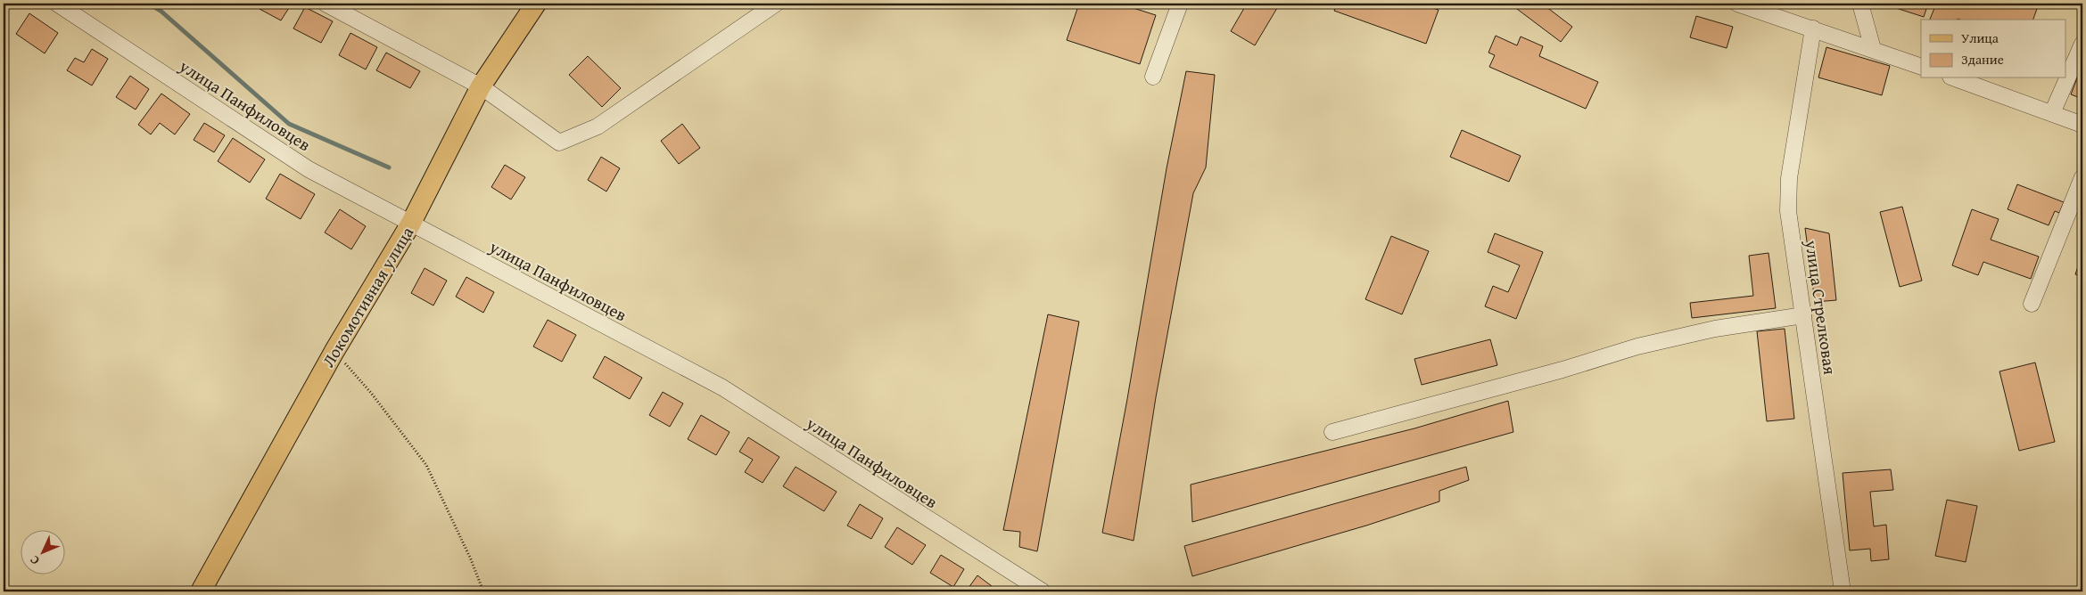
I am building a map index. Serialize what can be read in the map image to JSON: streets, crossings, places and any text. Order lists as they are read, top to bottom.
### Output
{
  "streets": {
    "main road": ["Локомотивная улица"],
    "street": ["улица Панфиловцев", "улица Стрелковая"]
  },
  "crossings": [
    ["улица Панфиловцев", "Локомотивная улица"]
  ],
  "legend": ["Улица", "Здание"],
  "north": "bottom left"
}
